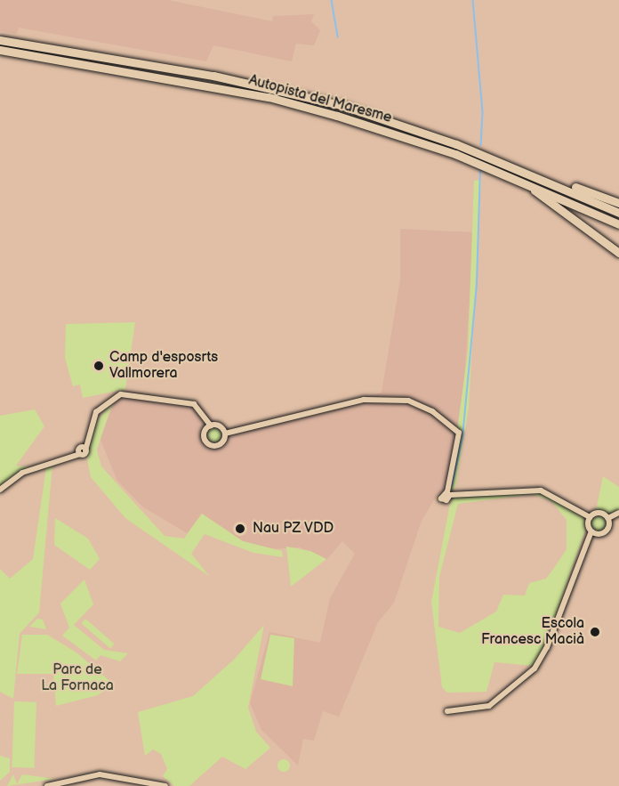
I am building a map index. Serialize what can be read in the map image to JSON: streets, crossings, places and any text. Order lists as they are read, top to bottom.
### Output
{
  "streets": {
    "highway": ["Autopista del Maresme"]
  },
  "parks": ["Parc de La Fornaca"],
  "places": ["Camp d'esposrts Vallmorera", "Nau PZ VDD", "Escola Francesc Macià"]
}
